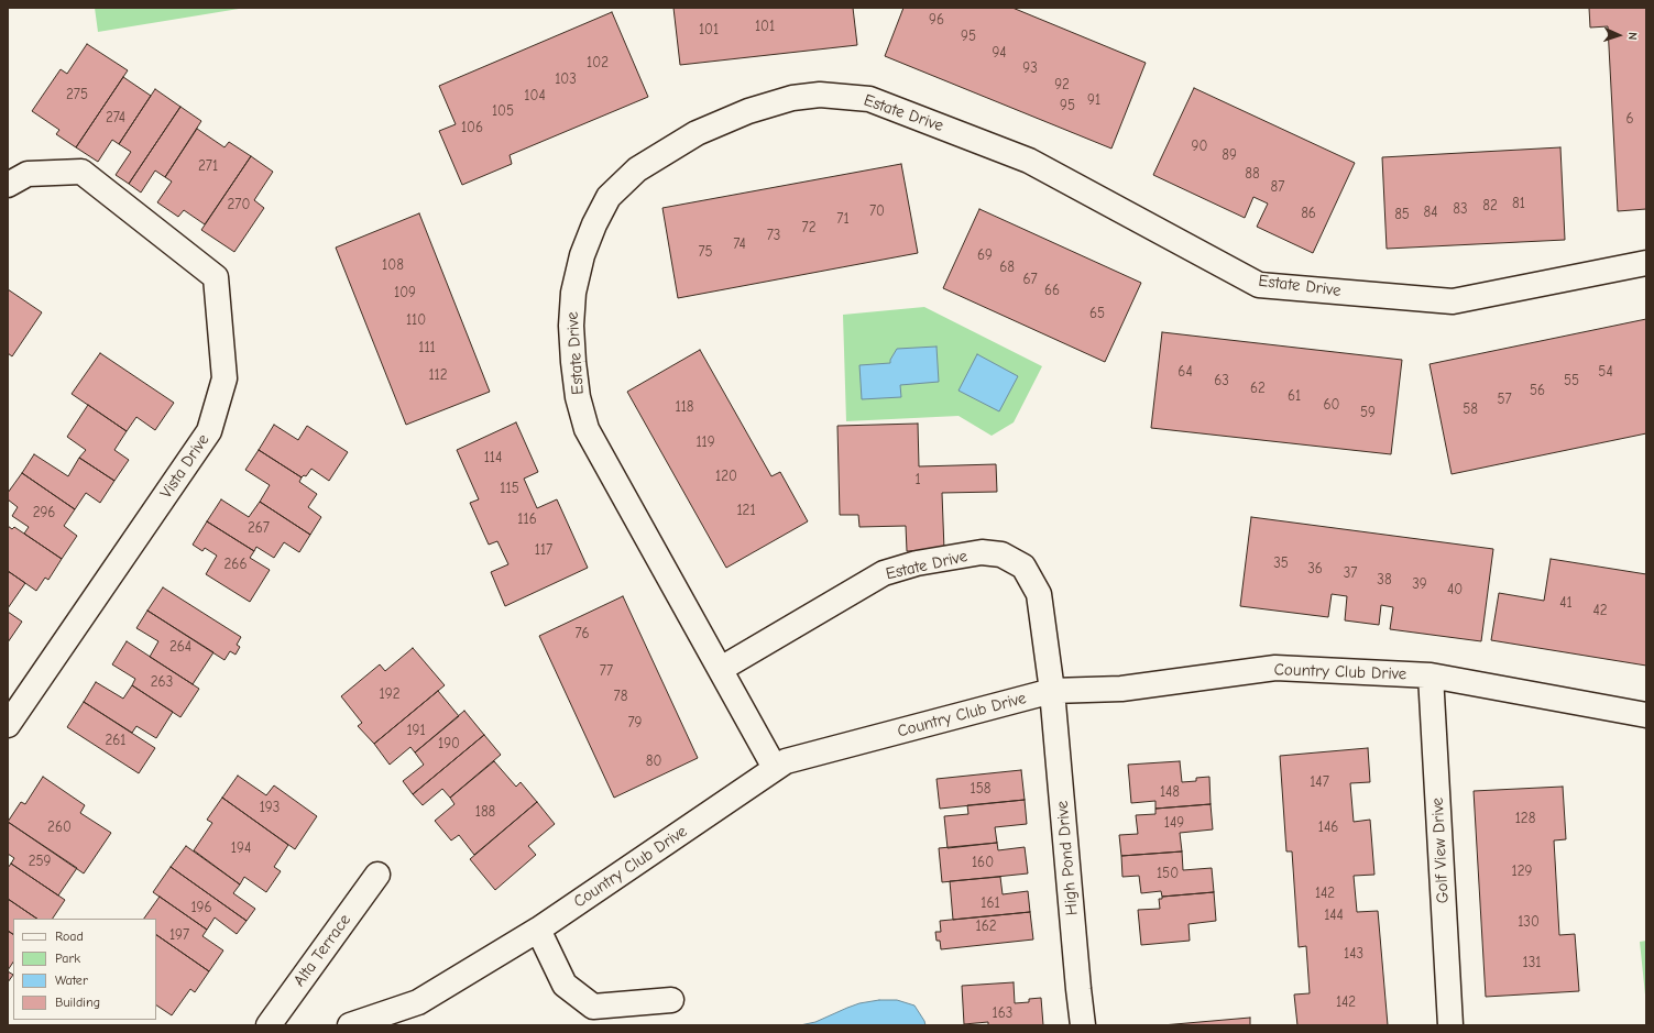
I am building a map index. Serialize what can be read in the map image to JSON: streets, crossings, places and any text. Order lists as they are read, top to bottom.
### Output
{
  "streets": {
    "street": [
      "Estate Drive",
      "Vista Drive",
      "Country Club Drive",
      "Golf View Drive",
      "High Pond Drive",
      "Alta Terrace"
    ]
  },
  "crossings": [
    ["Estate Drive", "Country Club Drive"],
    ["Estate Drive", "High Pond Drive"],
    ["Country Club Drive", "Golf View Drive"],
    ["Country Club Drive", "High Pond Drive"]
  ],
  "house_numbers": [
    "96",
    "101",
    "101",
    "95",
    "94",
    "102",
    "93",
    "103",
    "92",
    "275",
    "104",
    "91",
    "95",
    "105",
    "274",
    "6",
    "106",
    "90",
    "89",
    "271",
    "88",
    "87",
    "81",
    "270",
    "82",
    "83",
    "70",
    "84",
    "86",
    "85",
    "71",
    "72",
    "73",
    "74",
    "75",
    "69",
    "108",
    "68",
    "67",
    "66",
    "109",
    "65",
    "110",
    "111",
    "64",
    "54",
    "112",
    "63",
    "55",
    "62",
    "56",
    "61",
    "57",
    "60",
    "118",
    "58",
    "59",
    "119",
    "114",
    "120",
    "1",
    "115",
    "121",
    "296",
    "116",
    "267",
    "117",
    "35",
    "266",
    "36",
    "37",
    "38",
    "39",
    "40",
    "41",
    "42",
    "76",
    "264",
    "77",
    "263",
    "192",
    "78",
    "79",
    "191",
    "261",
    "190",
    "80",
    "147",
    "158",
    "148",
    "193",
    "188",
    "128",
    "149",
    "260",
    "146",
    "194",
    "259",
    "160",
    "129",
    "150",
    "142",
    "161",
    "196",
    "144",
    "130",
    "162",
    "197",
    "143",
    "131",
    "142",
    "163"
  ],
  "legend": [
    "Road",
    "Park",
    "Water",
    "Building"
  ],
  "north": "right"
}
